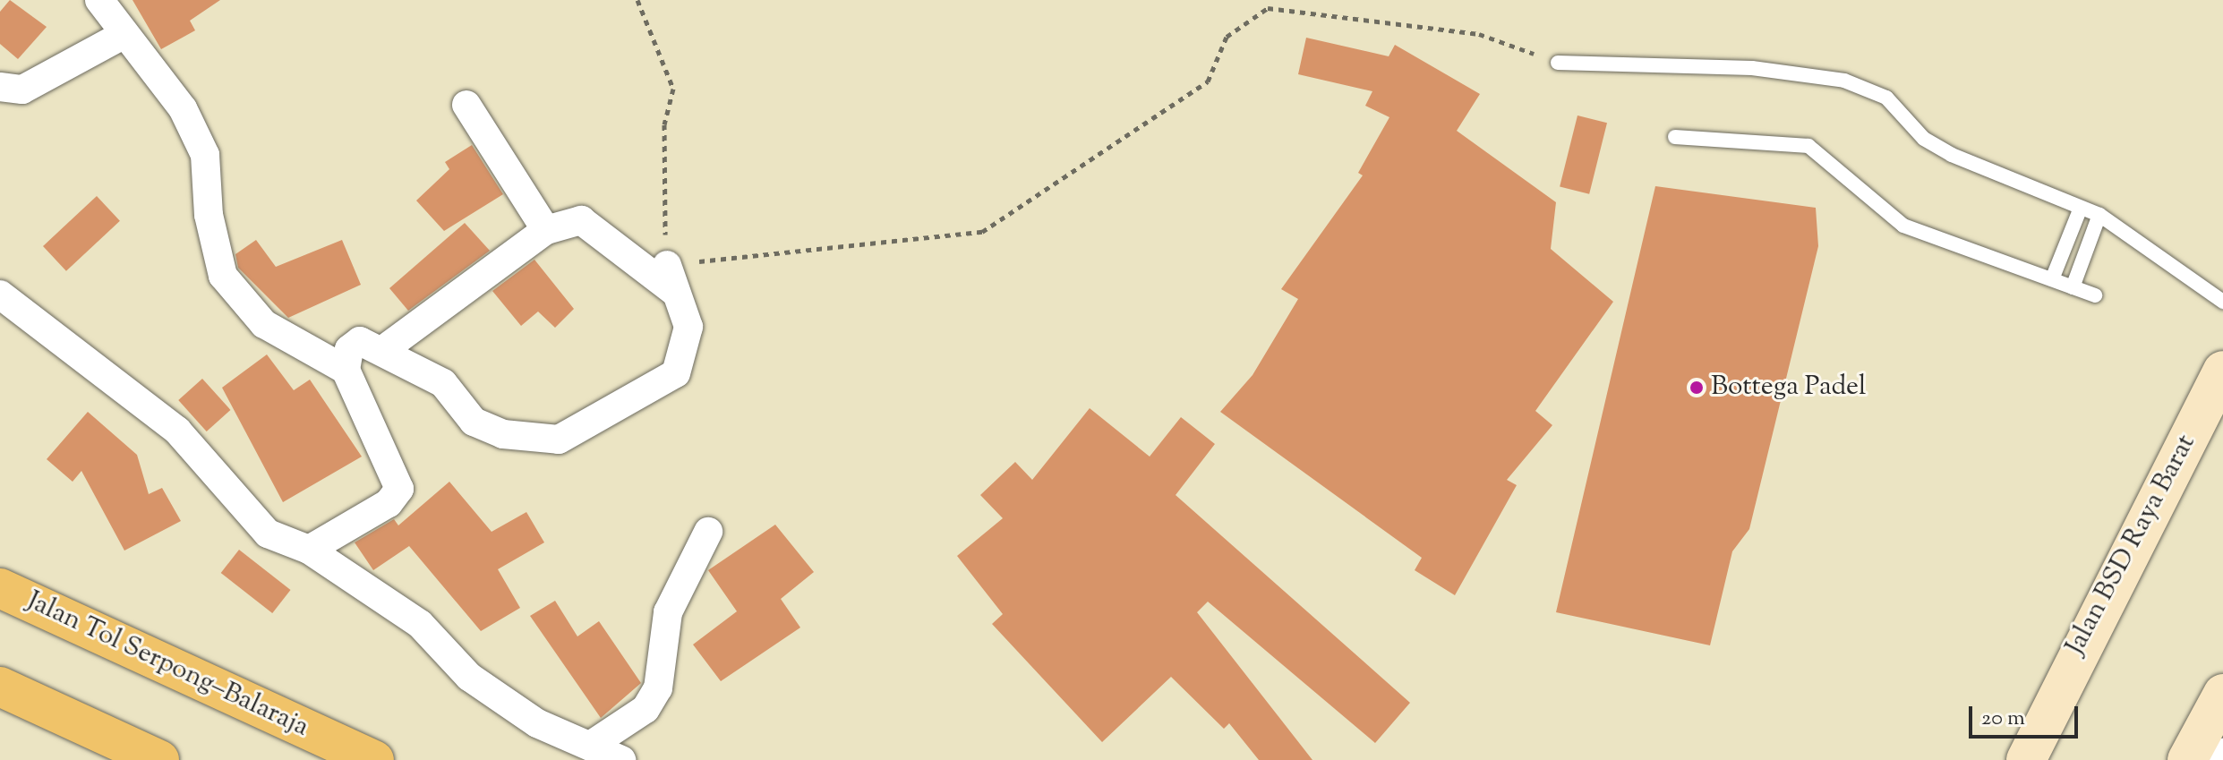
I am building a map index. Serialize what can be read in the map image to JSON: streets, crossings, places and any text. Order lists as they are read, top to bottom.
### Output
{
  "streets": {
    "highway": ["Jalan Tol Serpong–Balaraja"],
    "main road": ["Jalan BSD Raya Barat"]
  },
  "places": ["Bottega Padel"],
  "scale_bar": "20 m"
}
